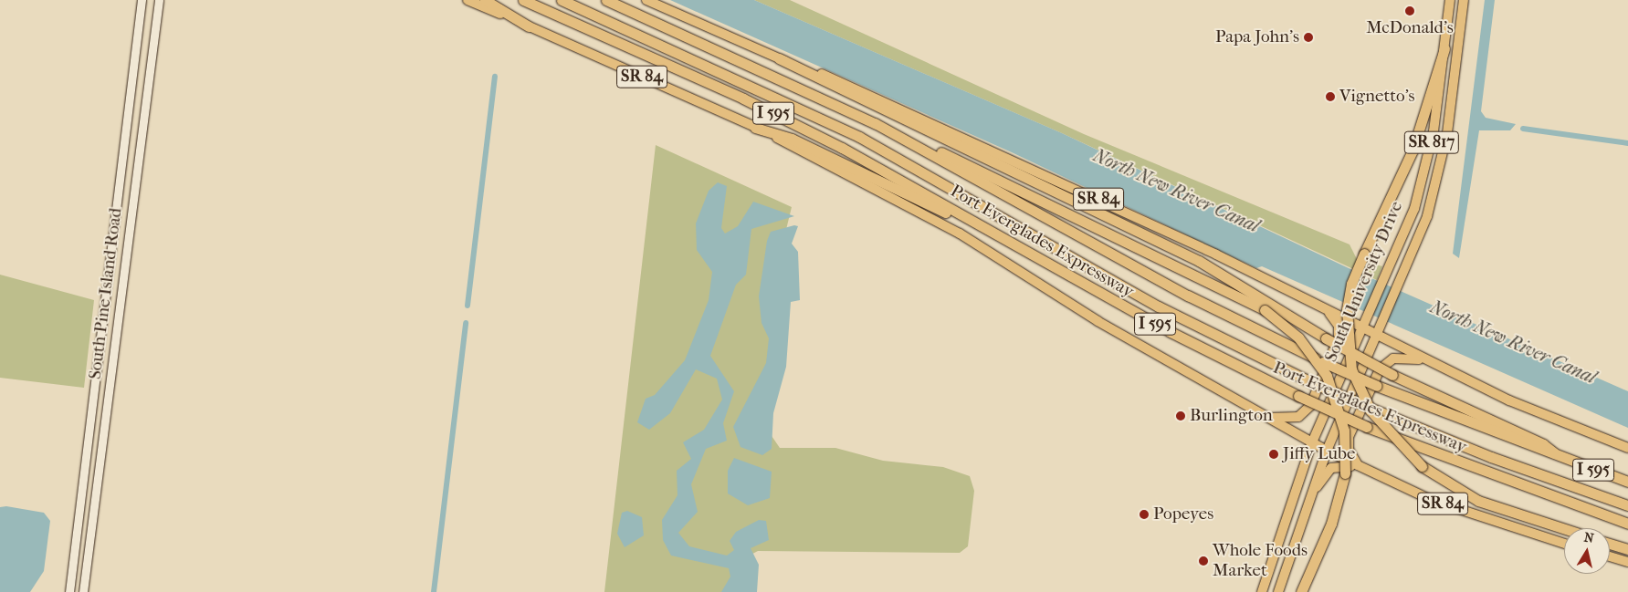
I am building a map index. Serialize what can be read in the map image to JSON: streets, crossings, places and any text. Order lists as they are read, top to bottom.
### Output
{
  "streets": {
    "highway": ["I 595", "Port Everglades Expressway"],
    "main road": [
      "SR 84",
      "SR 817",
      "South University Drive",
      "South Pine Island Road"
    ]
  },
  "crossings": [
    ["SR 84", "South University Drive"]
  ],
  "water": ["North New River Canal"],
  "places": [
    "McDonald's",
    "Papa John's",
    "Vignetto's",
    "Burlington",
    "Jiffy Lube",
    "Popeyes",
    "Whole Foods Market"
  ],
  "north": "top"
}
